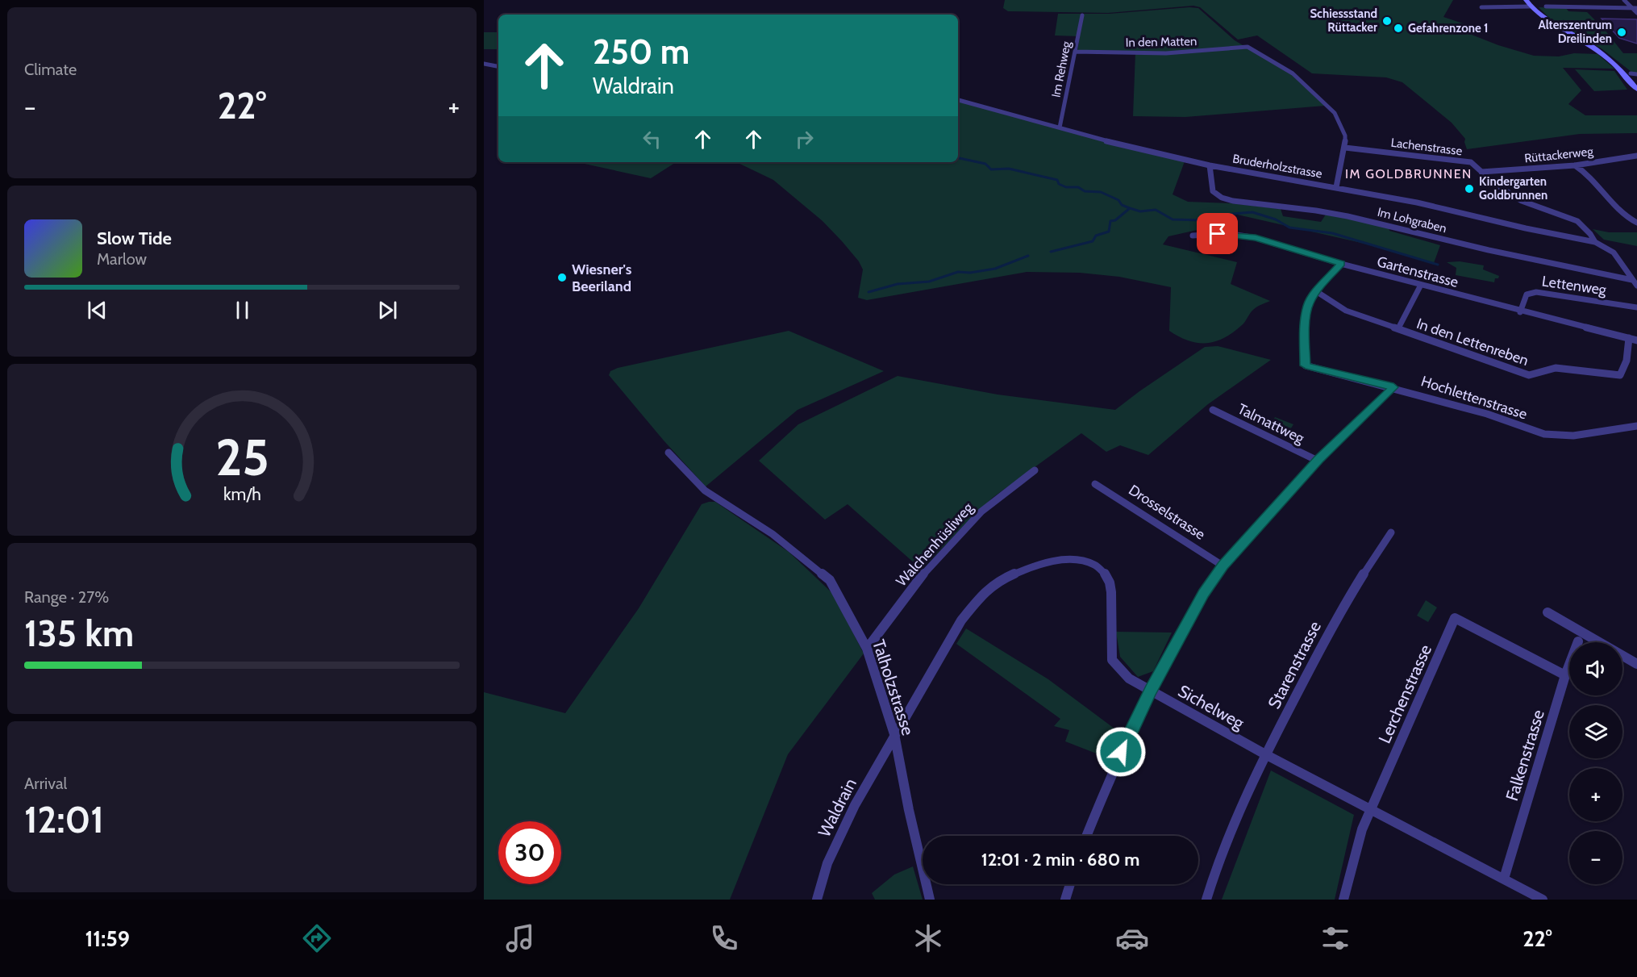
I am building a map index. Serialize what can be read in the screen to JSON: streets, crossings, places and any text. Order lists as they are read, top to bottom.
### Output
{
  "streets": {
    "street": [
      "In den Matten",
      "Im Rehweg",
      "Lachenstrasse",
      "Rüttackerweg",
      "Bruderholzstrasse",
      "Im Lohgraben",
      "Gartenstrasse",
      "Lettenweg",
      "In den Lettenreben",
      "Hochlettenstrasse",
      "Talmattweg",
      "Drosselstrasse",
      "Walchenhüsliweg",
      "Starenstrasse",
      "Talholzstrasse",
      "Lerchenstrasse",
      "Sichelweg",
      "Falkenstrasse",
      "Waldrain"
    ]
  },
  "crossings": [
    ["In den Matten", "Im Rehweg"],
    ["In den Matten", "Lachenstrasse"],
    ["Im Rehweg", "Bruderholzstrasse"],
    ["Lachenstrasse", "Rüttackerweg"],
    ["Lachenstrasse", "Bruderholzstrasse"],
    ["Bruderholzstrasse", "Im Lohgraben"],
    ["Gartenstrasse", "Lettenweg"],
    ["Gartenstrasse", "In den Lettenreben"],
    ["In den Lettenreben", "Hochlettenstrasse"],
    ["Walchenhüsliweg", "Talholzstrasse"],
    ["Starenstrasse", "Sichelweg"],
    ["Talholzstrasse", "Sichelweg"],
    ["Talholzstrasse", "Waldrain"],
    ["Lerchenstrasse", "Sichelweg"],
    ["Lerchenstrasse", "Falkenstrasse"],
    ["Sichelweg", "Falkenstrasse"],
    ["Sichelweg", "Waldrain"]
  ],
  "districts": ["IM GOLDBRUNNEN"],
  "places": [
    "Schiessstand Rüttacker",
    "Gefahrenzone 1",
    "Alterszentrum Dreilinden",
    "Kindergarten Goldbrunnen",
    "Wiesner's Beeriland"
  ],
  "page": {
    "tile": [
      "Climate",
      ["Range · 27%", "135 km"],
      ["Arrival", "12:01"]
    ],
    "turn": ["250 m", "Waldrain"],
    "heat": ["−", "22°", "+"],
    "song": ["Slow Tide", "Marlow"],
    "map_buttons": ["+", "−"],
    "limit": "30",
    "trip": "12:01 · 2 min · 680 m",
    "tabs": ["11:59", "22°"],
    "gauge": ["25", "km/h"]
  }
}
